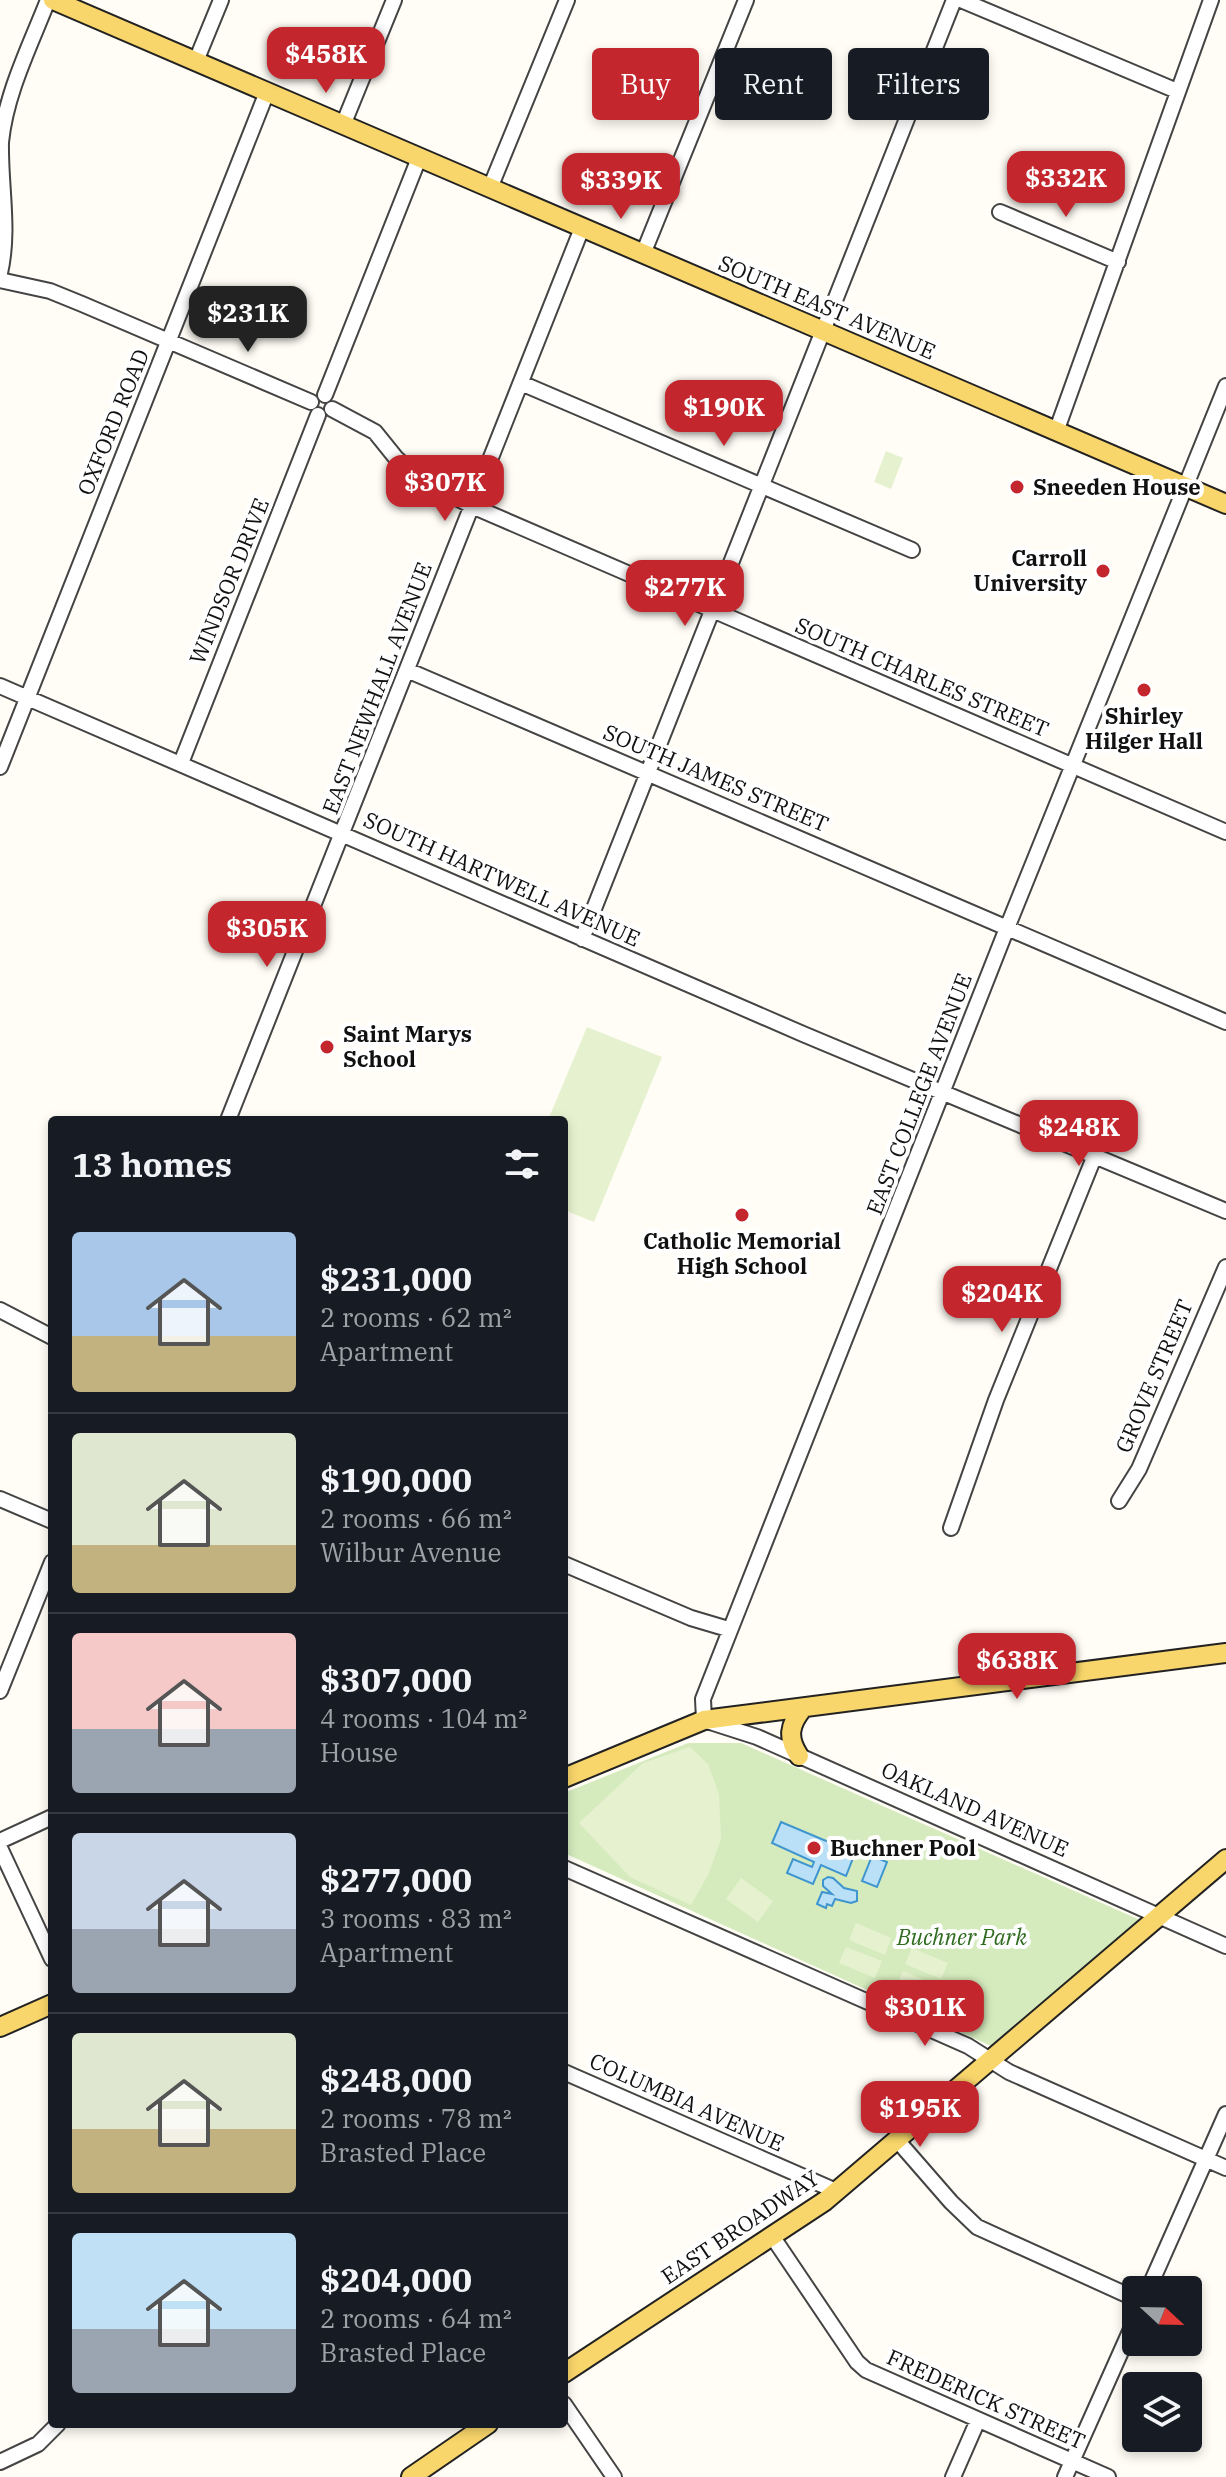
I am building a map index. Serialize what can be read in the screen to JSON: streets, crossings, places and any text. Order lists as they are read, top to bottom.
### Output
{
  "streets": {
    "main road": ["SOUTH EAST AVENUE", "EAST BROADWAY"],
    "street": [
      "OXFORD ROAD",
      "WINDSOR DRIVE",
      "SOUTH CHARLES STREET",
      "EAST NEWHALL AVENUE",
      "SOUTH JAMES STREET",
      "SOUTH HARTWELL AVENUE",
      "EAST COLLEGE AVENUE",
      "GROVE STREET",
      "OAKLAND AVENUE",
      "COLUMBIA AVENUE",
      "FREDERICK STREET"
    ]
  },
  "crossings": [
    ["SOUTH EAST AVENUE", "OXFORD ROAD"],
    ["SOUTH EAST AVENUE", "WINDSOR DRIVE"],
    ["SOUTH EAST AVENUE", "EAST NEWHALL AVENUE"],
    ["SOUTH EAST AVENUE", "EAST COLLEGE AVENUE"],
    ["OXFORD ROAD", "SOUTH CHARLES STREET"],
    ["OXFORD ROAD", "SOUTH HARTWELL AVENUE"],
    ["WINDSOR DRIVE", "SOUTH CHARLES STREET"],
    ["WINDSOR DRIVE", "SOUTH HARTWELL AVENUE"],
    ["SOUTH CHARLES STREET", "EAST NEWHALL AVENUE"],
    ["SOUTH CHARLES STREET", "EAST COLLEGE AVENUE"],
    ["EAST NEWHALL AVENUE", "SOUTH JAMES STREET"],
    ["EAST NEWHALL AVENUE", "SOUTH HARTWELL AVENUE"],
    ["SOUTH JAMES STREET", "EAST COLLEGE AVENUE"],
    ["SOUTH HARTWELL AVENUE", "EAST COLLEGE AVENUE"],
    ["EAST COLLEGE AVENUE", "OAKLAND AVENUE"],
    ["OAKLAND AVENUE", "EAST BROADWAY"],
    ["COLUMBIA AVENUE", "EAST BROADWAY"],
    ["EAST BROADWAY", "FREDERICK STREET"]
  ],
  "parks": ["Buchner Park"],
  "places": [
    "Sneeden House",
    "Carroll University",
    "Shirley Hilger Hall",
    "Saint Marys School",
    "Catholic Memorial High School",
    "Buchner Pool"
  ],
  "north": "right",
  "page": {
    "price": [
      "$458K",
      "$332K",
      "$339K",
      "$231K",
      "$190K",
      "$307K",
      "$277K",
      "$305K",
      "$248K",
      "$204K",
      "$638K",
      "$301K",
      "$195K"
    ],
    "chip": ["Buy", "Rent", "Filters"],
    "heading": "13 homes",
    "list": [
      {
        "name": "$231,000",
        "note": "2 rooms · 62 m² · Apartment"
      },
      {
        "name": "$190,000",
        "note": "2 rooms · 66 m² · Wilbur Avenue"
      },
      {
        "name": "$307,000",
        "note": "4 rooms · 104 m² · House"
      },
      {
        "name": "$277,000",
        "note": "3 rooms · 83 m² · Apartment"
      },
      {
        "name": "$248,000",
        "note": "2 rooms · 78 m² · Brasted Place"
      },
      {
        "name": "$204,000",
        "note": "2 rooms · 64 m² · Brasted Place"
      }
    ]
  }
}
